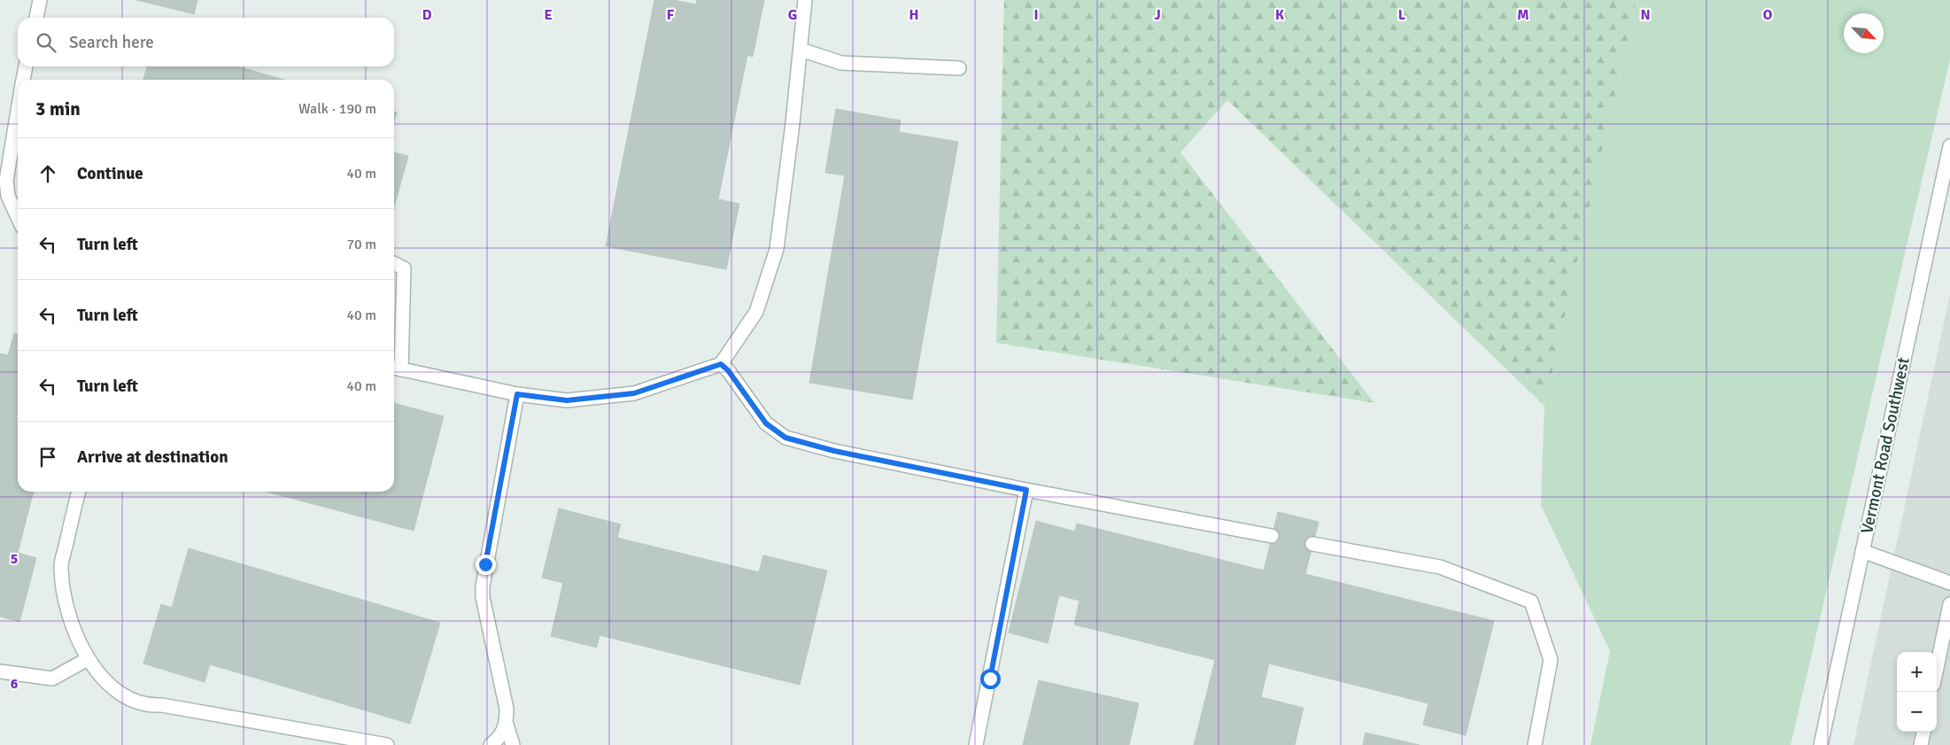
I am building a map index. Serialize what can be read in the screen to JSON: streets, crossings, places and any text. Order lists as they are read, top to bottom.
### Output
{
  "streets": {
    "street": ["Vermont Road Southwest"]
  },
  "north": "bottom right",
  "page": {
    "search": "Search here",
    "heading": ["3 min", "Walk · 190 m"],
    "list": [
      ["Continue", "40 m"],
      ["Turn left", "70 m"],
      ["Turn left", "40 m"],
      ["Turn left", "40 m"],
      "Arrive at destination"
    ],
    "map_buttons": ["+", "−"]
  },
  "grid": {
    "columns": [
      "D",
      "E",
      "F",
      "G",
      "H",
      "I",
      "J",
      "K",
      "L",
      "M",
      "N",
      "O"
    ],
    "rows": ["5", "6"]
  }
}
